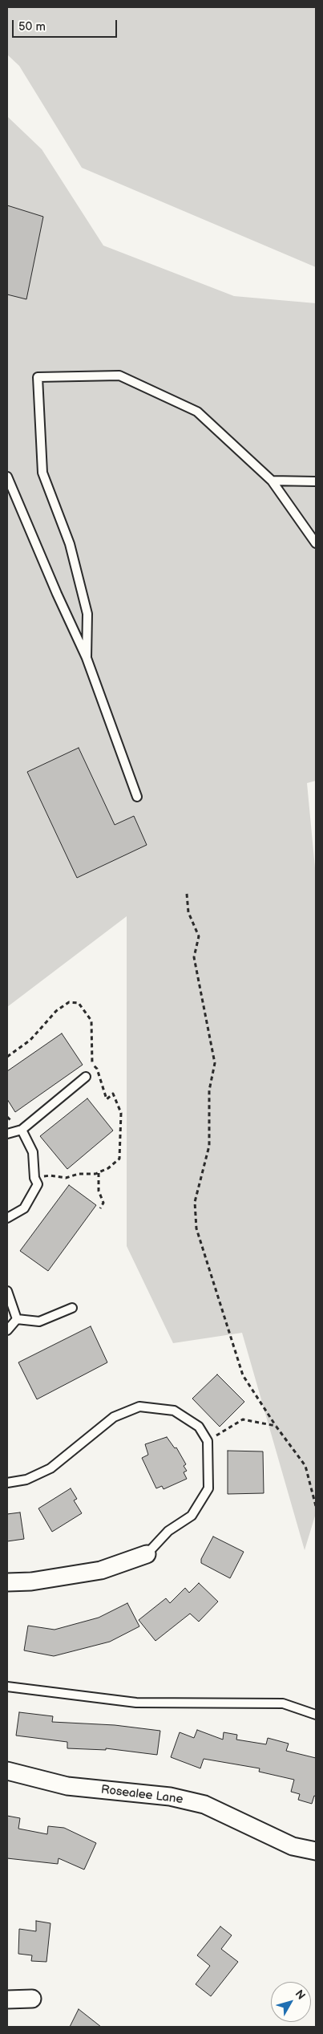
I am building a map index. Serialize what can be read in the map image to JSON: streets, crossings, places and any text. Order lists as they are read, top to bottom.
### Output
{
  "streets": {
    "street": ["Rosealee Lane"]
  },
  "scale_bar": "50 m",
  "north": "top right"
}
